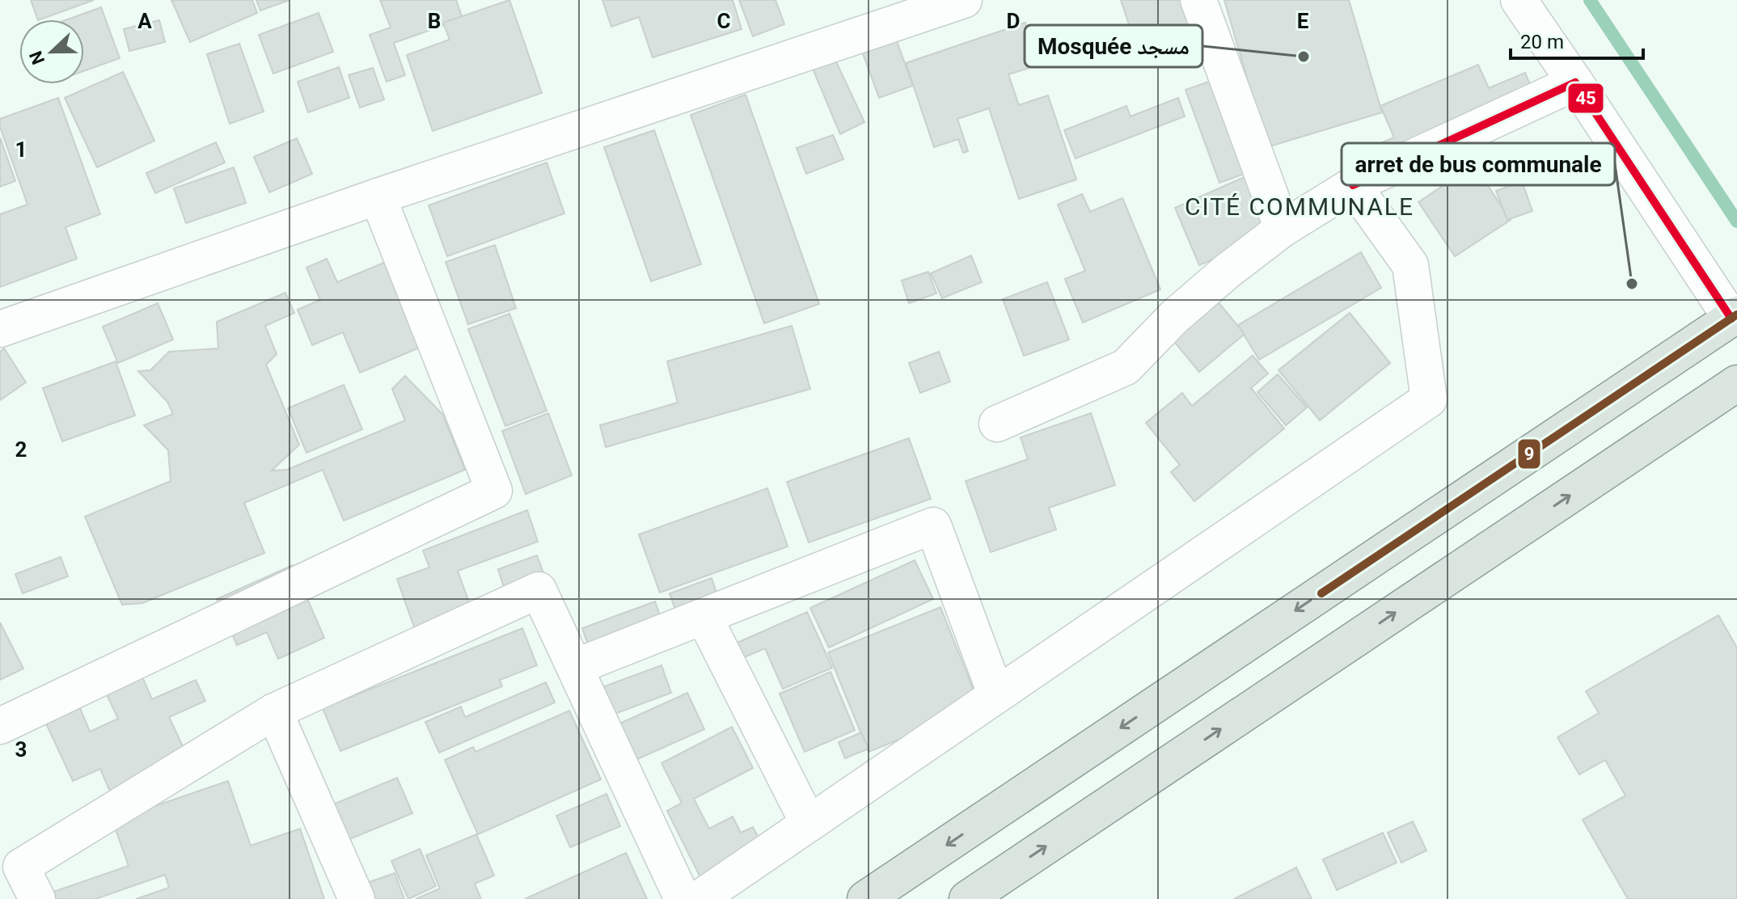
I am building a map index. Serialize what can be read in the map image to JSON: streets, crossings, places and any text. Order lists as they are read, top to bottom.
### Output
{
  "districts": ["CITÉ COMMUNALE"],
  "places": ["Mosquée مسجد", "arret de bus communale"],
  "lines": ["transit line 45", "transit line 9"],
  "scale_bar": "20 m",
  "north": "left",
  "grid": {
    "columns": [
      "A",
      "B",
      "C",
      "D",
      "E"
    ],
    "rows": ["1", "2", "3"]
  }
}
